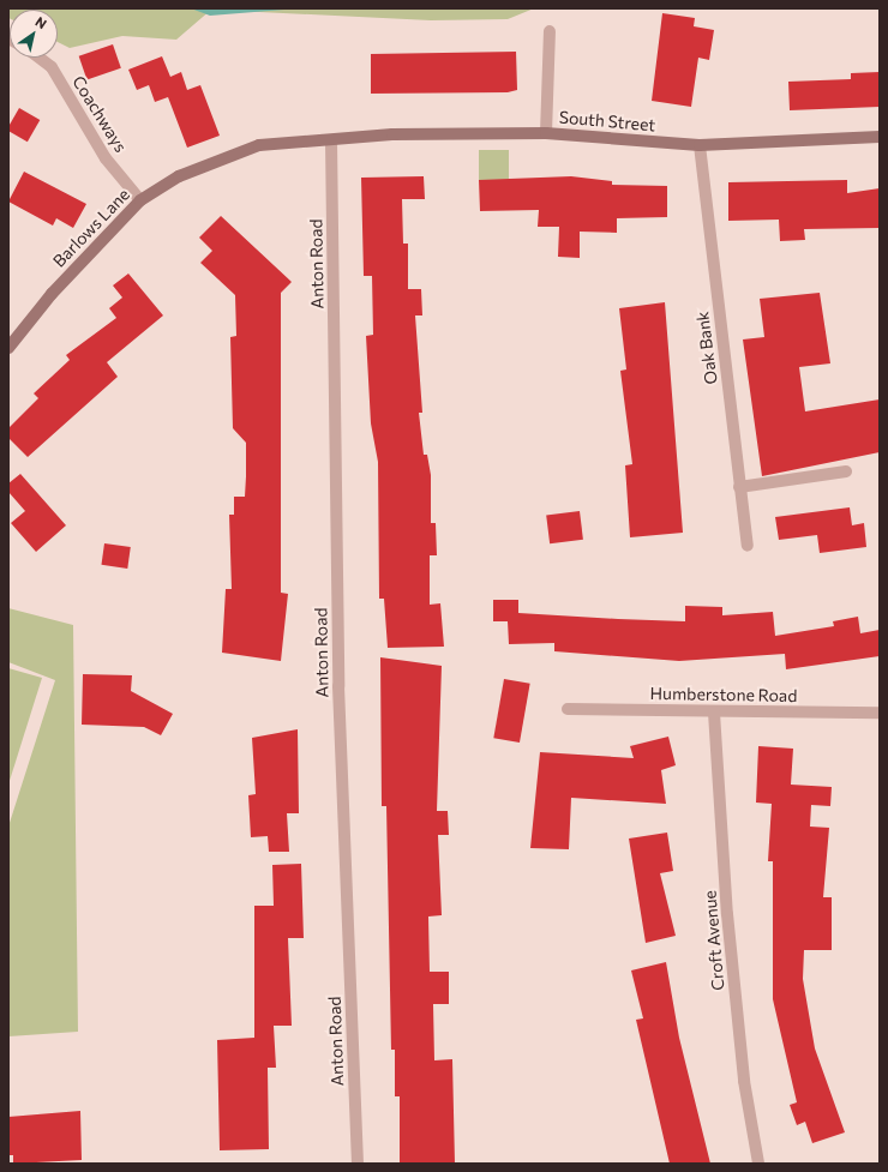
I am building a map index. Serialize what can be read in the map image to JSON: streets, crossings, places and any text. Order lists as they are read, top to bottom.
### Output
{
  "streets": {
    "street": [
      "Coachways",
      "South Street",
      "Barlows Lane",
      "Anton Road",
      "Oak Bank",
      "Humberstone Road",
      "Croft Avenue"
    ]
  },
  "crossings": [
    ["Coachways", "Barlows Lane"],
    ["South Street", "Barlows Lane"],
    ["South Street", "Anton Road"],
    ["South Street", "Oak Bank"],
    ["Barlows Lane", "Anton Road"],
    ["Humberstone Road", "Croft Avenue"]
  ],
  "north": "top right"
}
